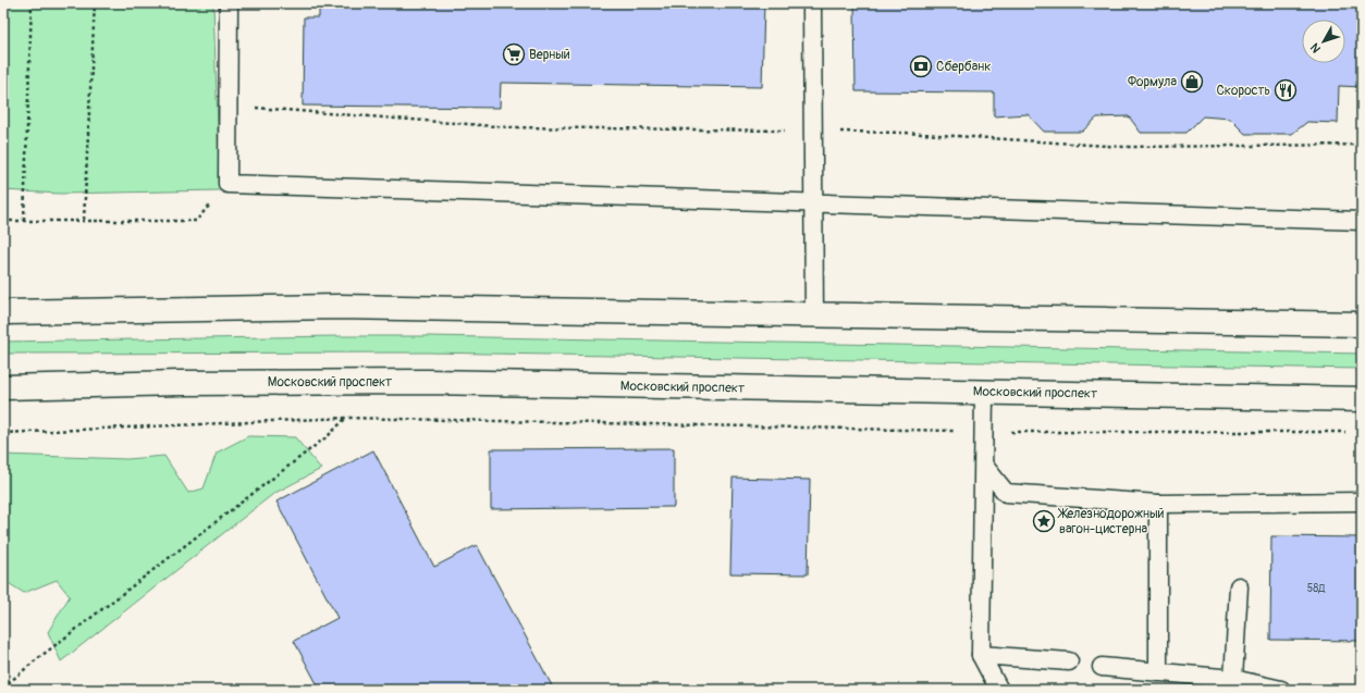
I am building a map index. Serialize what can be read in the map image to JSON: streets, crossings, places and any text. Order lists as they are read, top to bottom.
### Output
{
  "streets": {
    "main road": ["Московский проспект"]
  },
  "places": {
    "supermarket": ["Верный"],
    "bank": ["Сбербанк"],
    "shop": ["Формула"],
    "restaurant": ["Скорость"],
    "place": ["Железнодорожный вагон-цистерна"]
  },
  "house_numbers": ["58Д"],
  "north": "bottom left"
}
